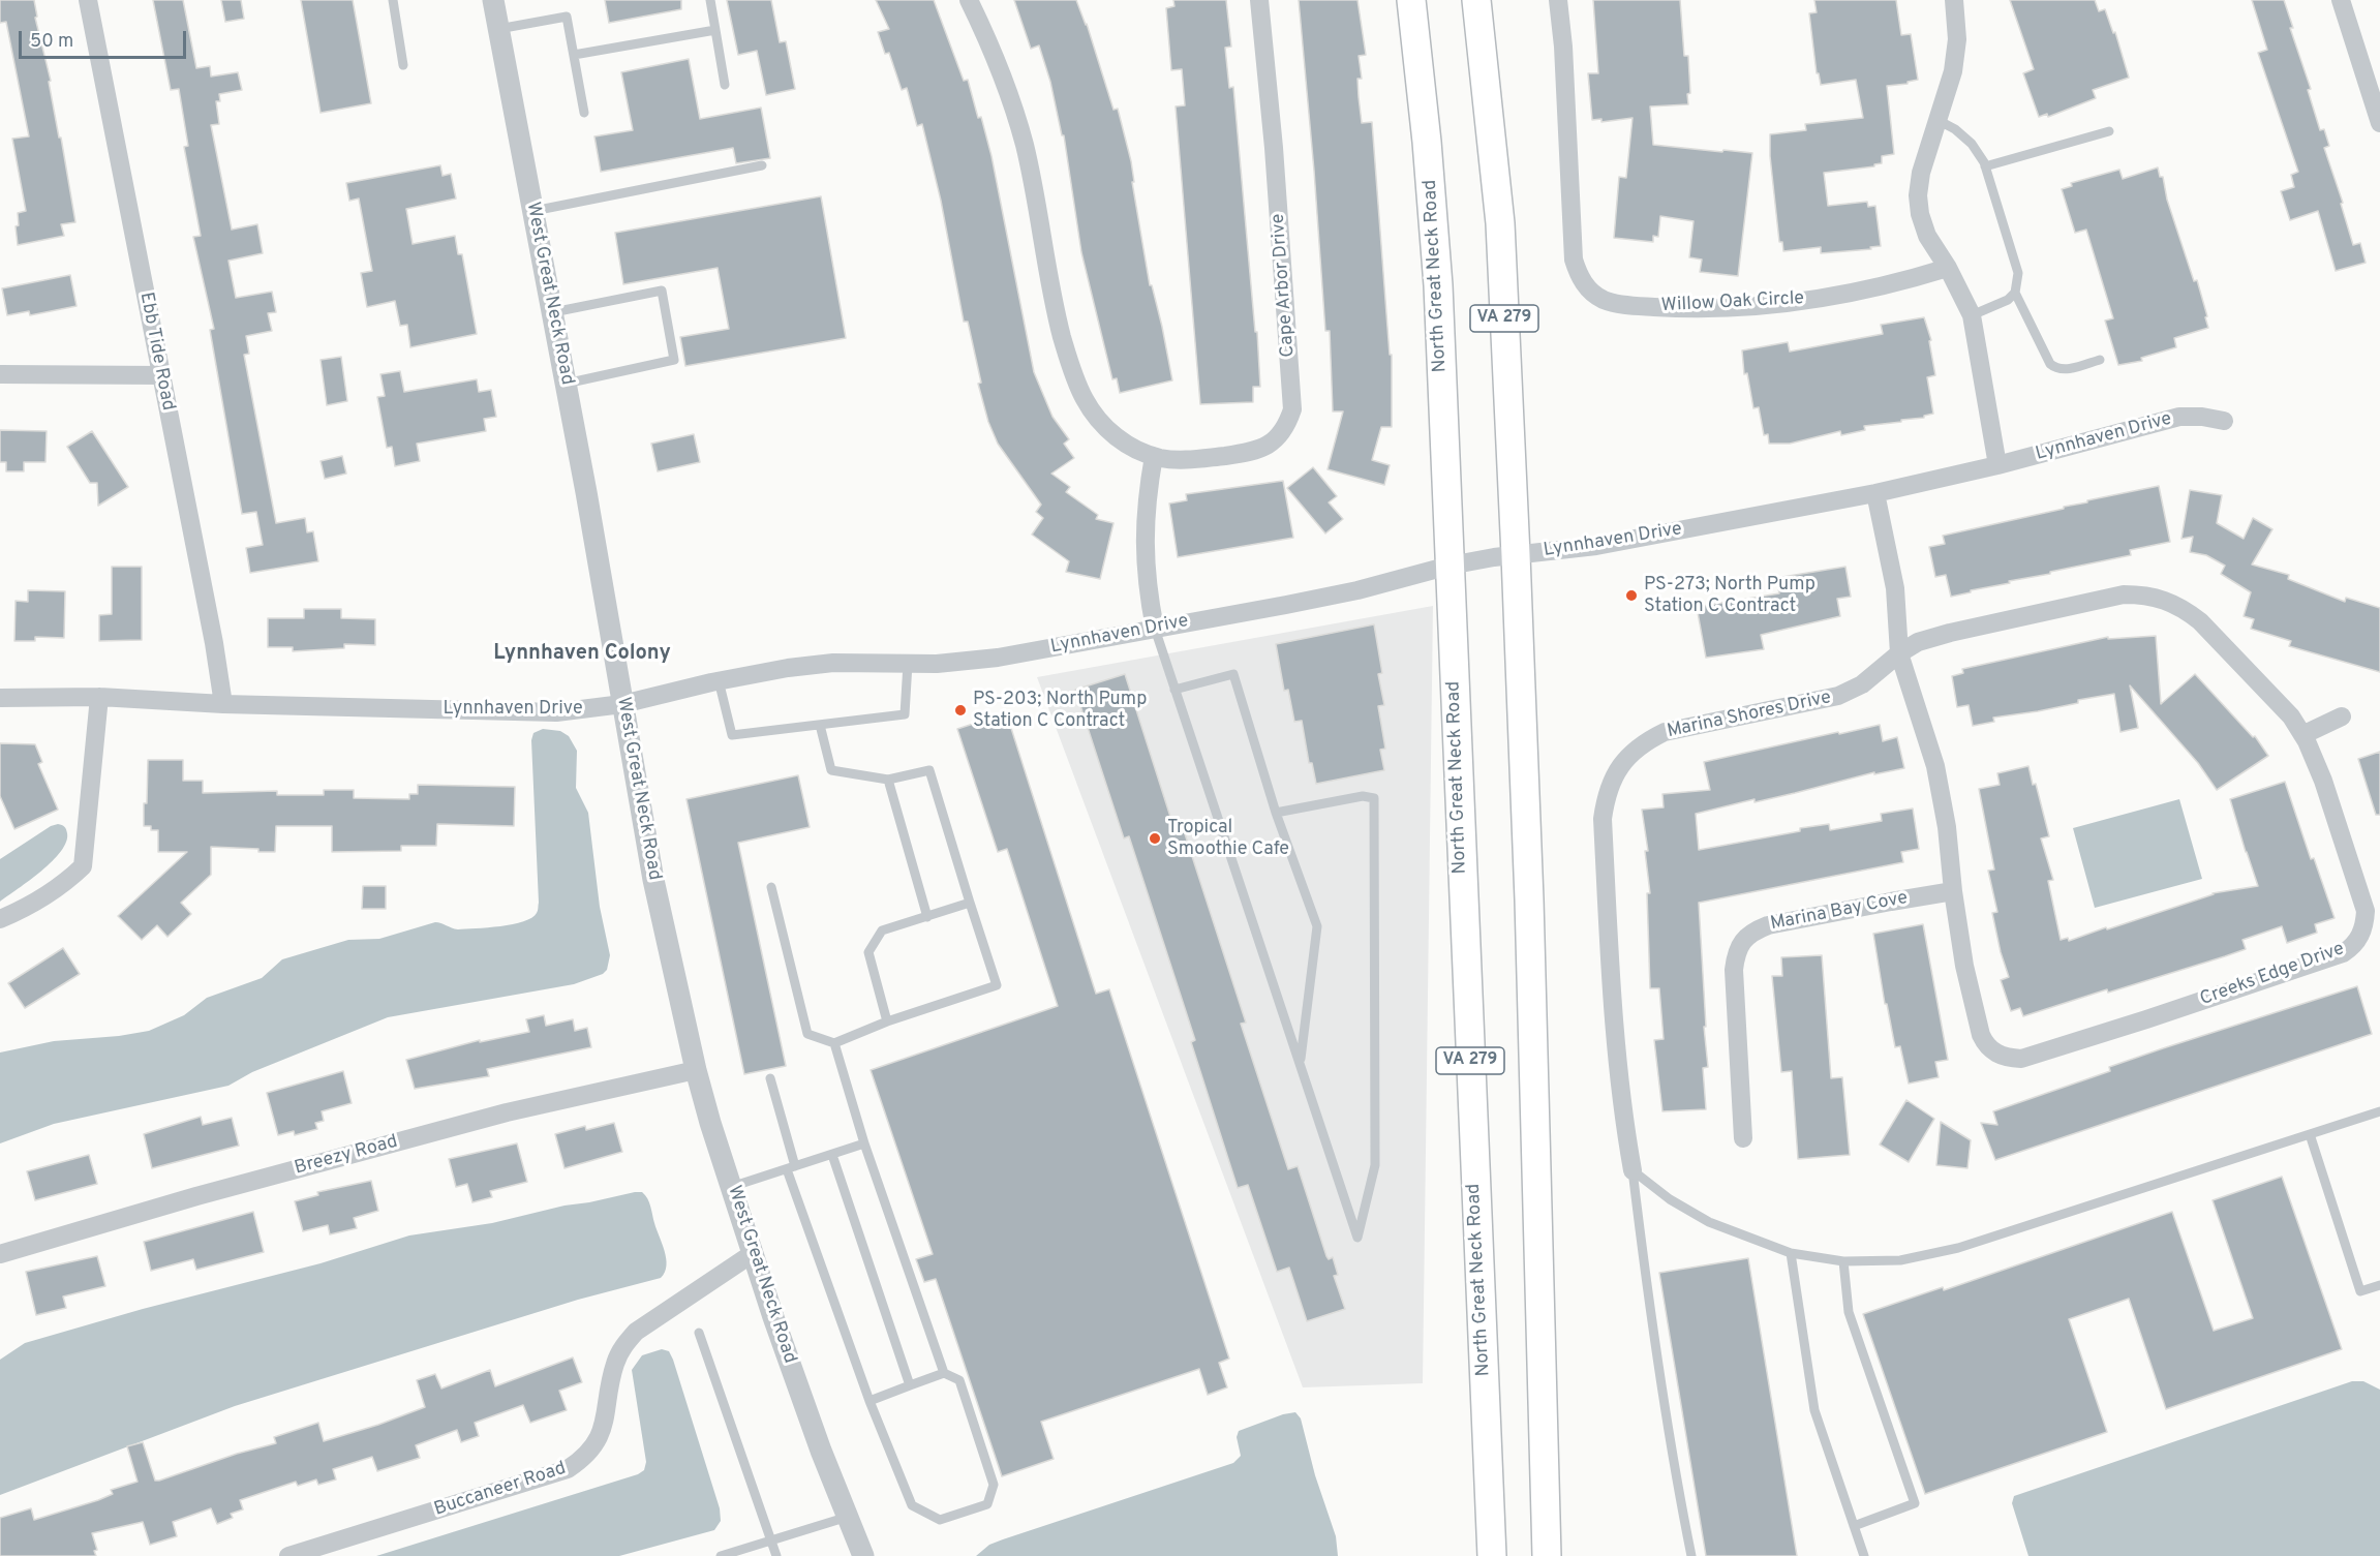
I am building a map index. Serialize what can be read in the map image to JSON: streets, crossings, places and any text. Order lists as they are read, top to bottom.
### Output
{
  "streets": {
    "main road": ["North Great Neck Road", "VA 279"],
    "street": [
      "Cape Arbor Drive",
      "West Great Neck Road",
      "Willow Oak Circle",
      "Ebb Tide Road",
      "Lynnhaven Drive",
      "Marina Shores Drive",
      "Marina Bay Cove",
      "Creeks Edge Drive",
      "Breezy Road",
      "Buccaneer Road"
    ]
  },
  "crossings": [
    ["North Great Neck Road", "Lynnhaven Drive"],
    ["West Great Neck Road", "Lynnhaven Drive"],
    ["West Great Neck Road", "Breezy Road"],
    ["West Great Neck Road", "Buccaneer Road"],
    ["VA 279", "Lynnhaven Drive"],
    ["Ebb Tide Road", "Lynnhaven Drive"],
    ["Marina Shores Drive", "Creeks Edge Drive"],
    ["Marina Bay Cove", "Creeks Edge Drive"]
  ],
  "districts": ["Lynnhaven Colony"],
  "places": ["PS-273; North Pump Station C Contract", "PS-203; North Pump Station C Contract", "Tropical Smoothie Cafe"],
  "scale_bar": "50 m"
}
